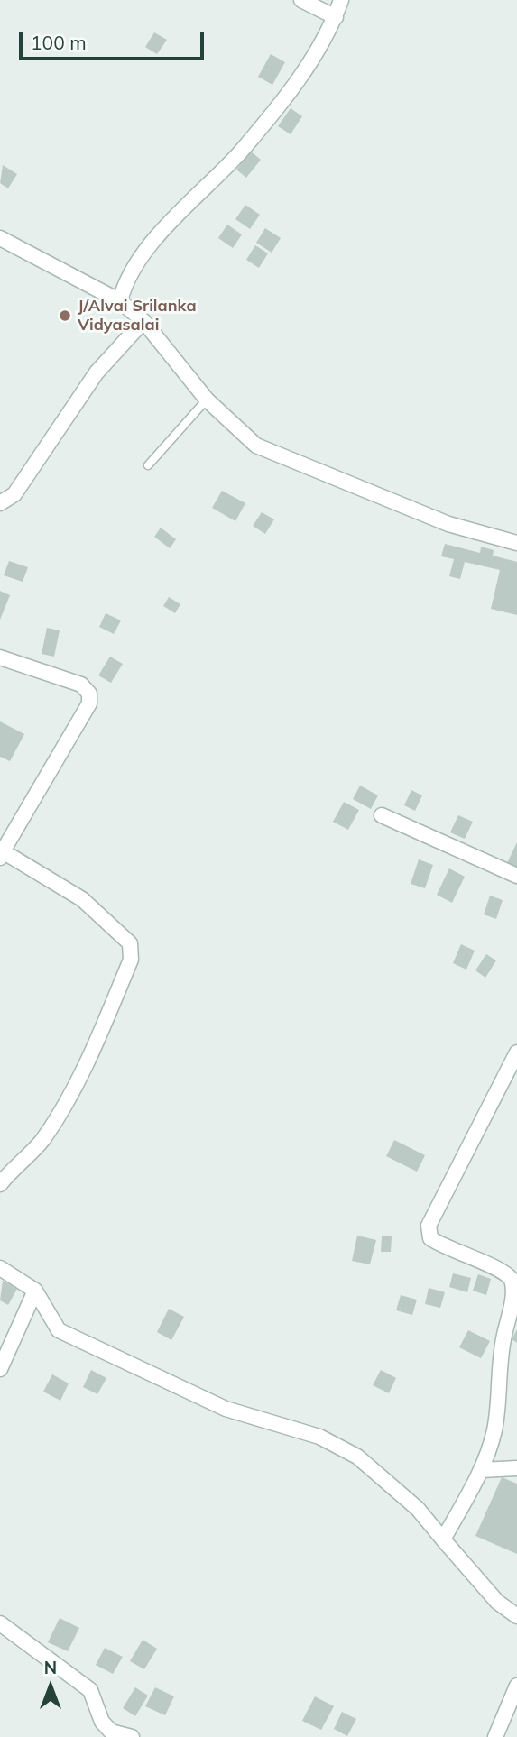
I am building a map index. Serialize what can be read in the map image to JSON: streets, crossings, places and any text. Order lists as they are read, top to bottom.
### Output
{
  "places": ["J/Alvai Srilanka Vidyasalai"],
  "scale_bar": "100 m",
  "north": "top"
}
